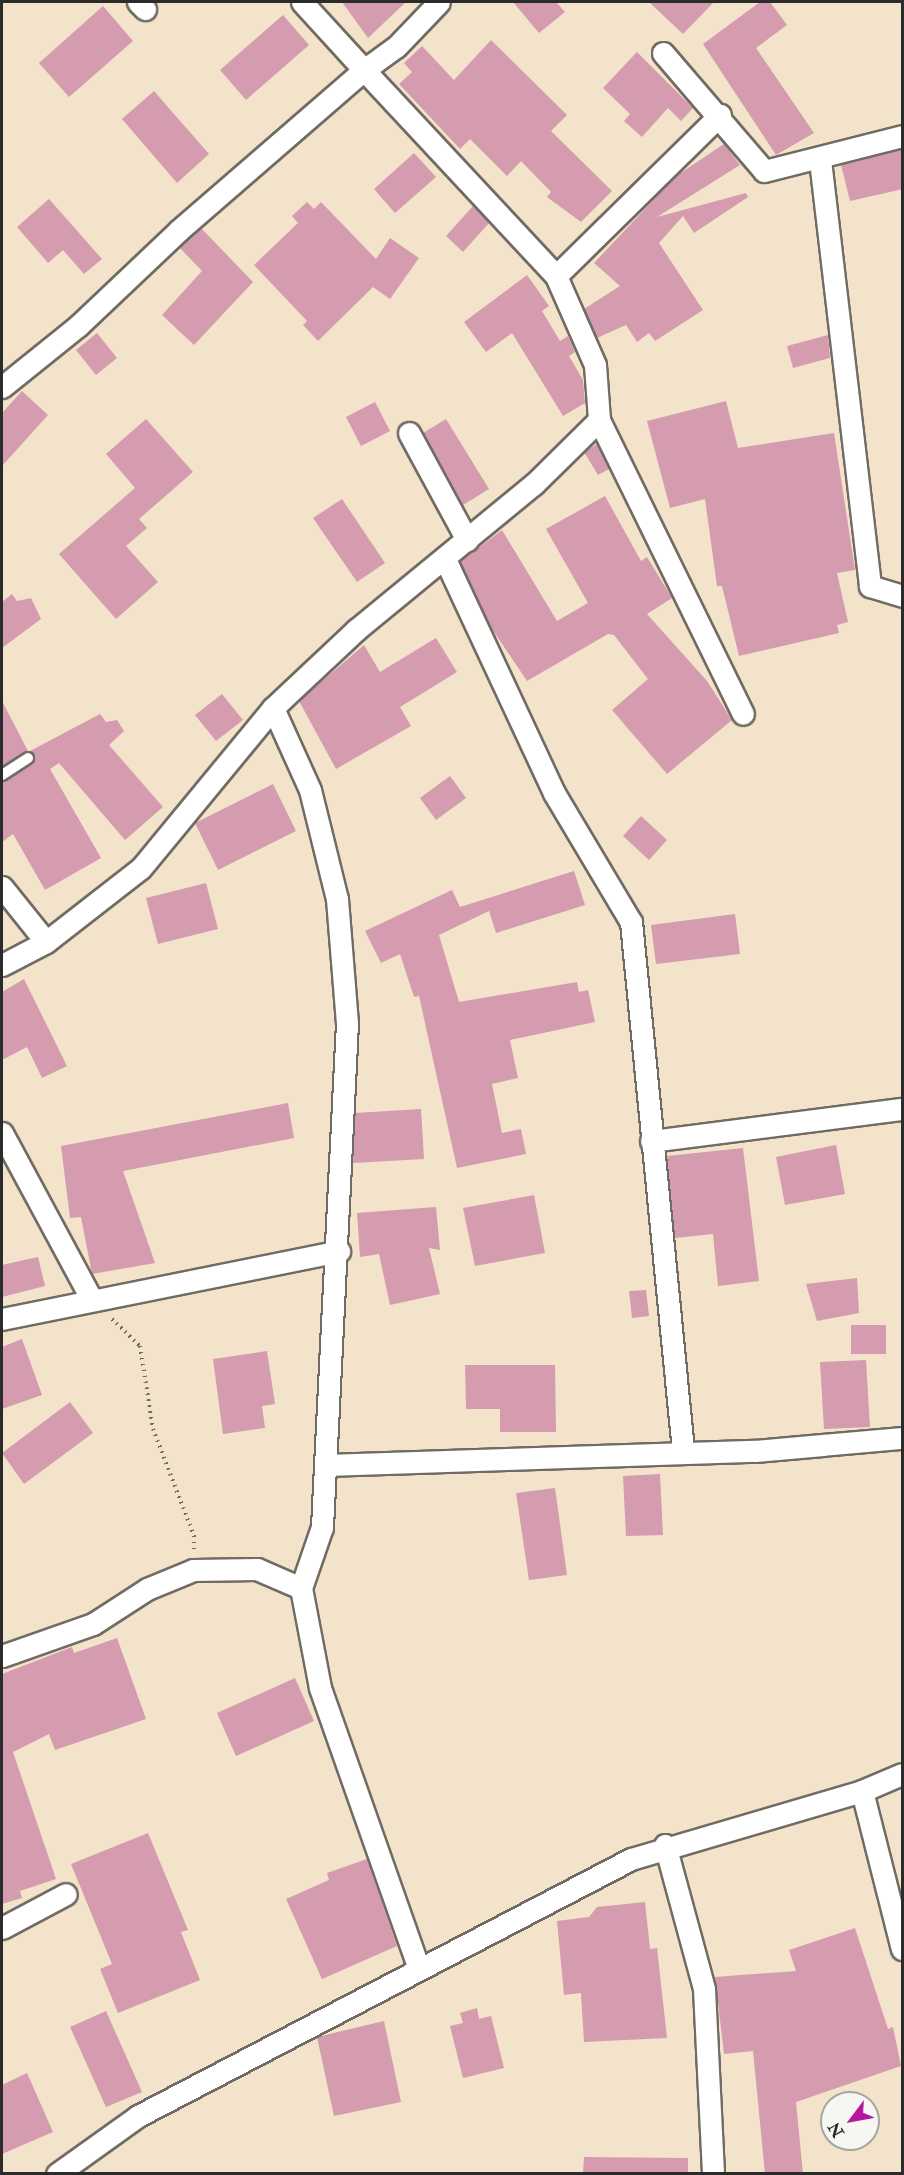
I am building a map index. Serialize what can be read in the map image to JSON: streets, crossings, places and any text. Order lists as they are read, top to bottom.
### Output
{
  "north": "bottom left"
}
